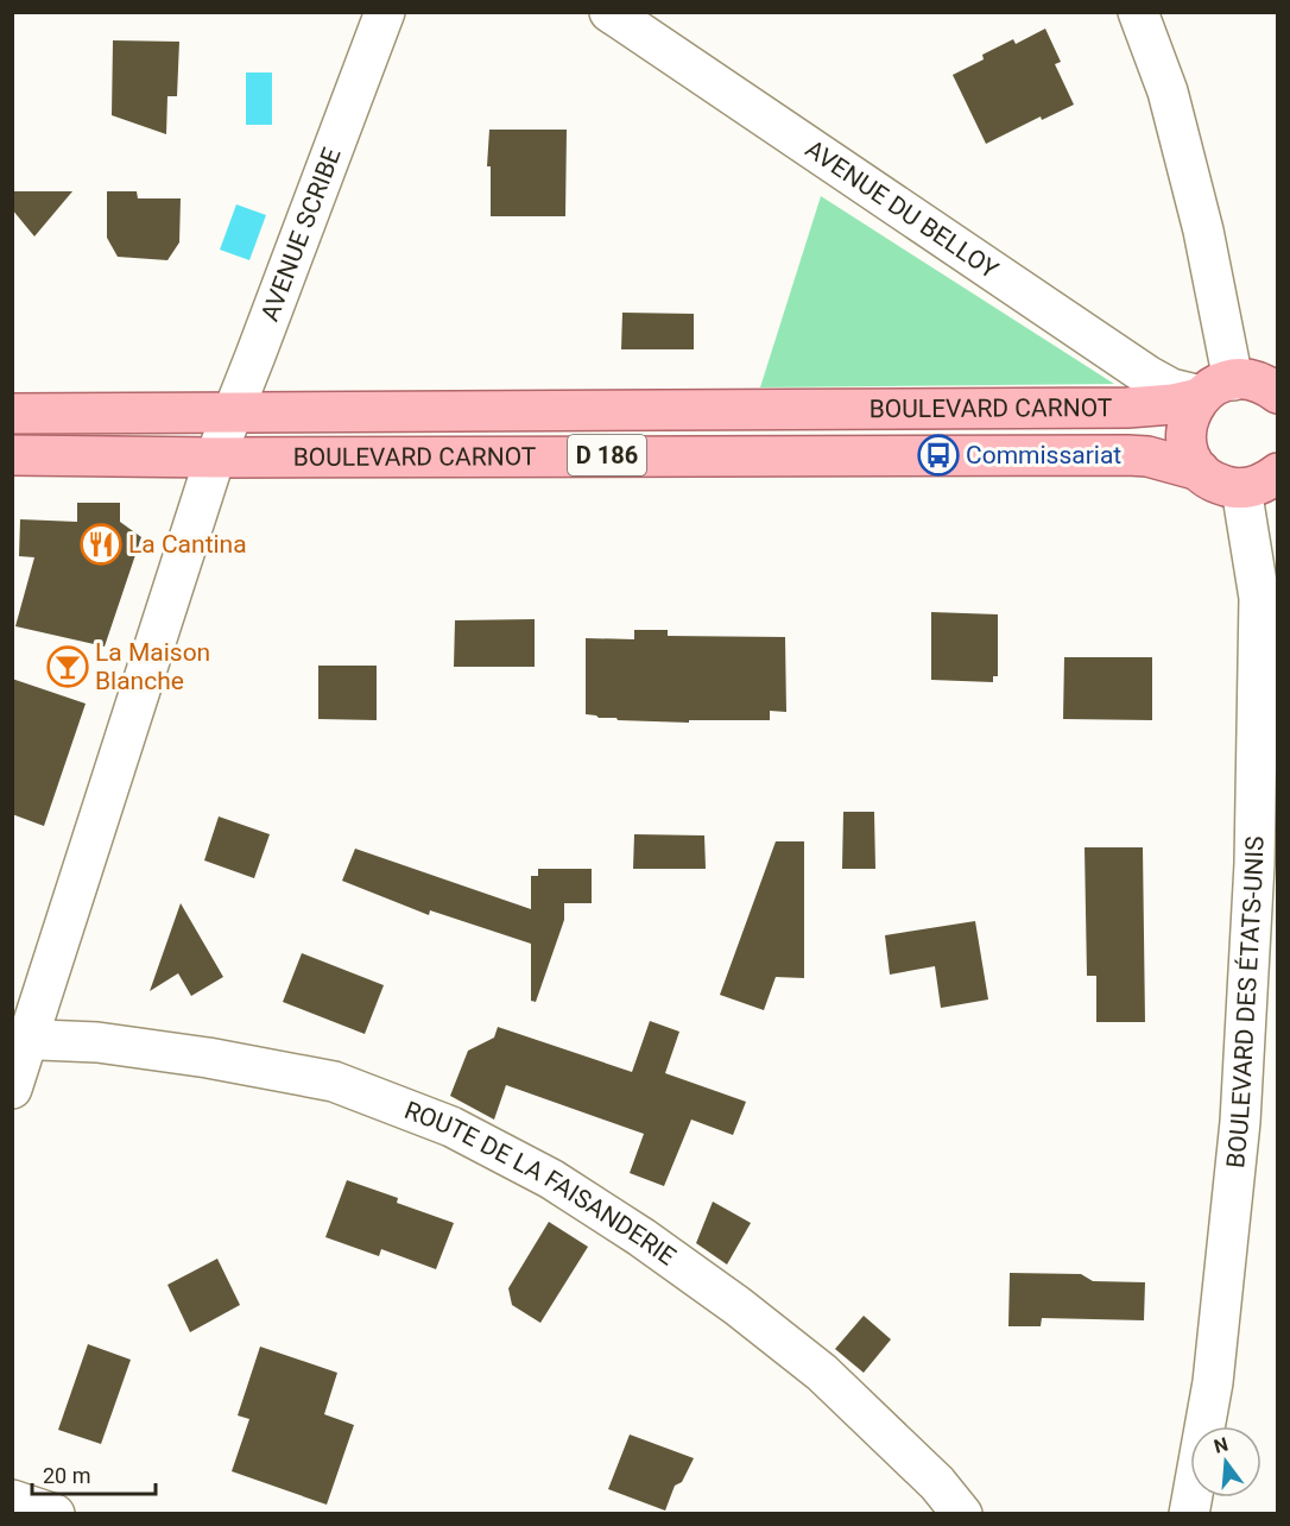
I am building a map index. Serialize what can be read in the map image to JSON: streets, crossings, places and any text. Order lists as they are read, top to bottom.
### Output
{
  "streets": {
    "main road": ["BOULEVARD CARNOT", "D 186"],
    "street": [
      "AVENUE DU BELLOY",
      "AVENUE SCRIBE",
      "BOULEVARD DES ÉTATS-UNIS",
      "ROUTE DE LA FAISANDERIE"
    ]
  },
  "crossings": [
    ["AVENUE DU BELLOY", "BOULEVARD CARNOT"],
    ["AVENUE SCRIBE", "BOULEVARD CARNOT"],
    ["AVENUE SCRIBE", "ROUTE DE LA FAISANDERIE"],
    ["BOULEVARD CARNOT", "BOULEVARD DES ÉTATS-UNIS"]
  ],
  "places": {
    "bus stop": ["Commissariat"],
    "restaurant": ["La Cantina"],
    "bar": ["La Maison Blanche"]
  },
  "scale_bar": "20 m",
  "north": "top"
}
